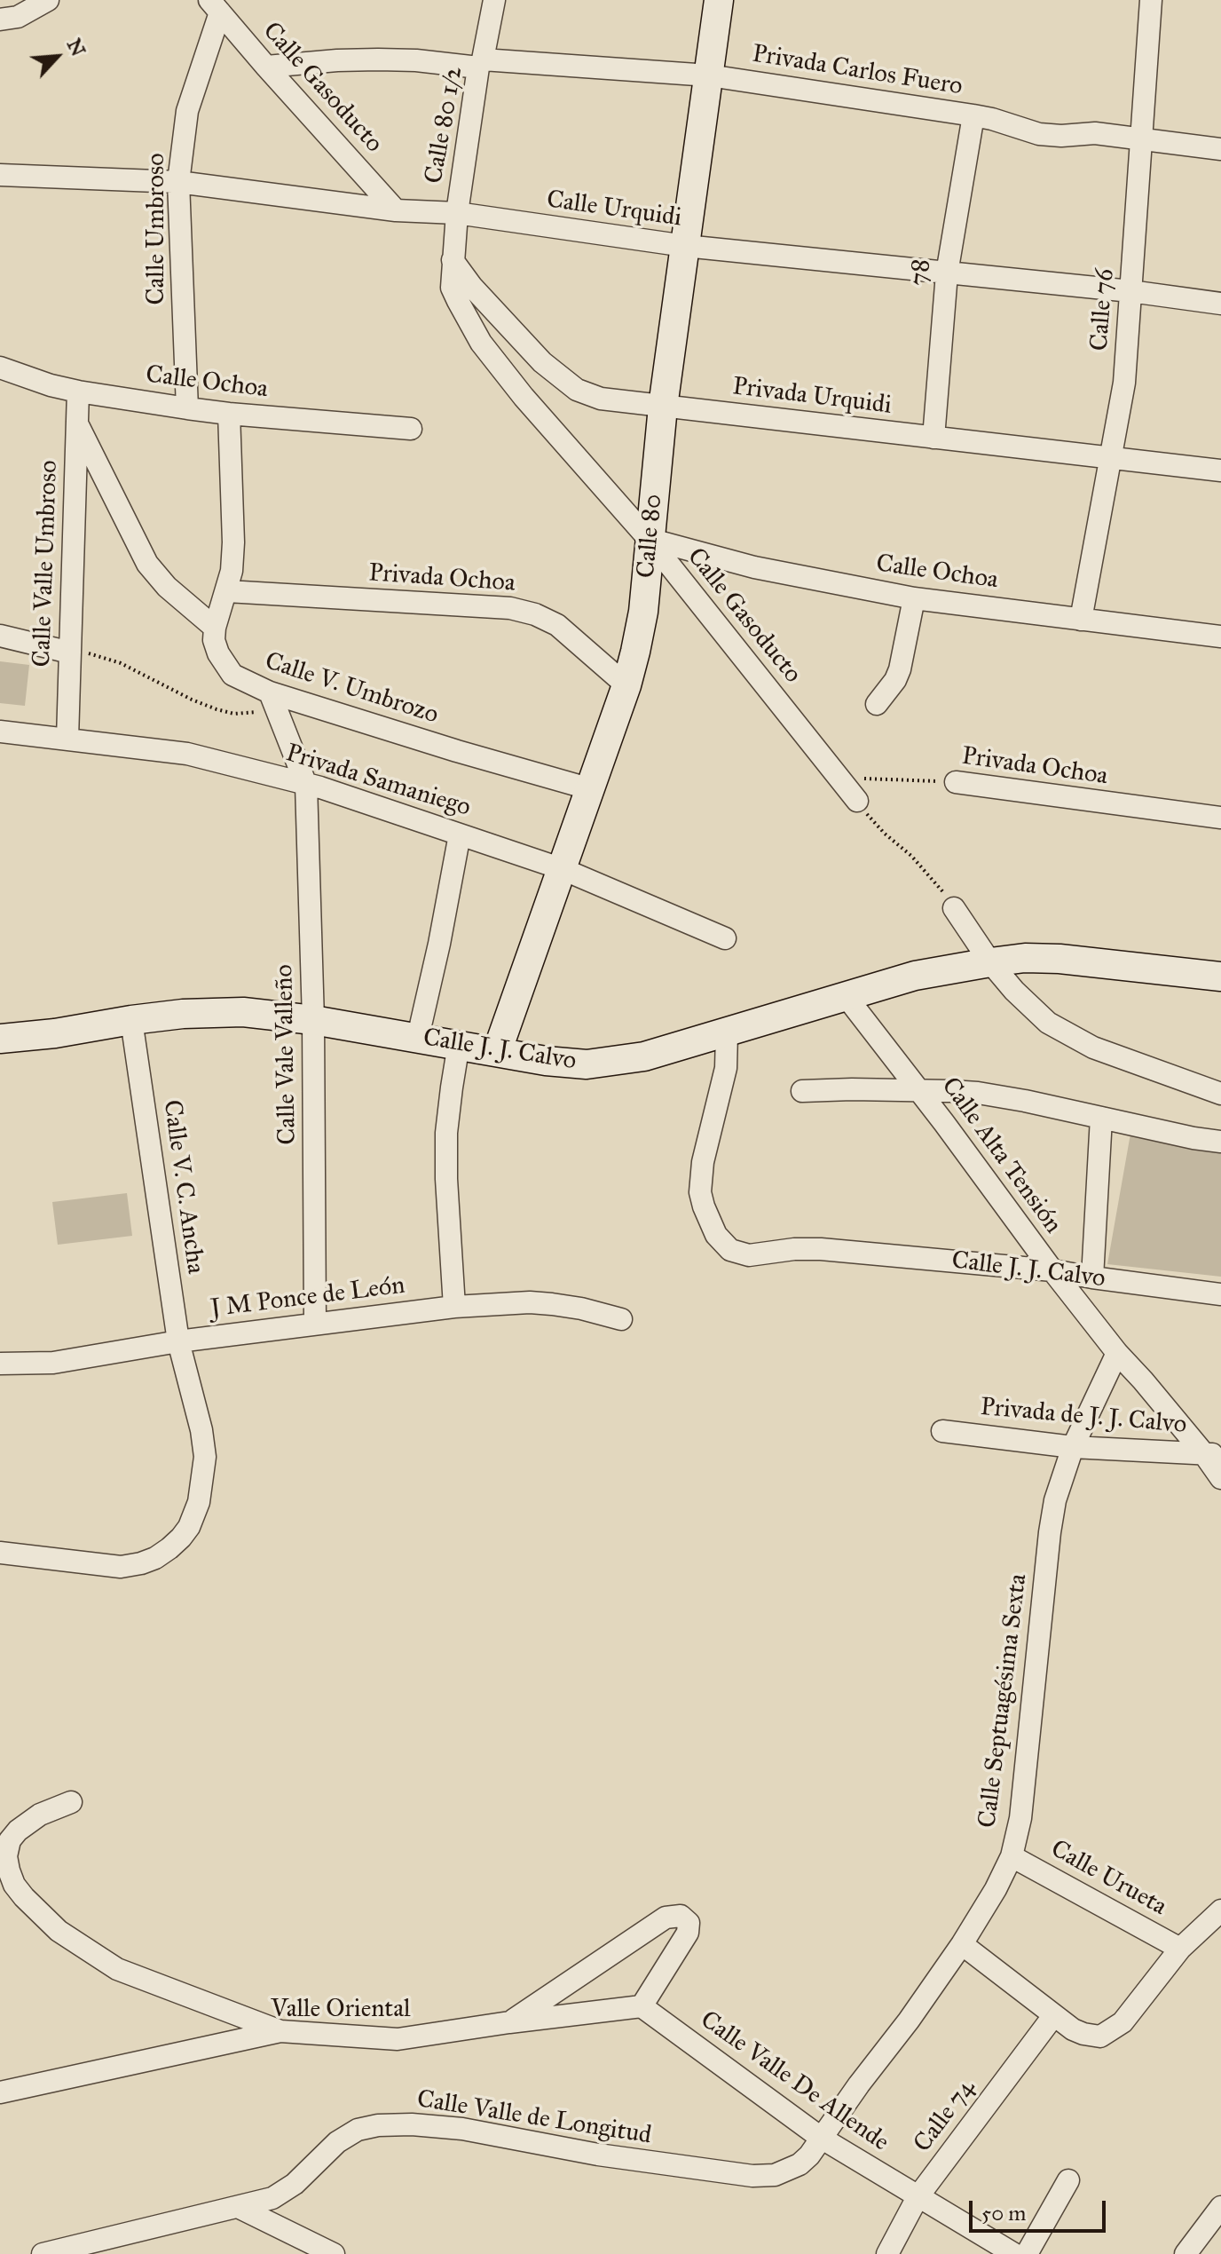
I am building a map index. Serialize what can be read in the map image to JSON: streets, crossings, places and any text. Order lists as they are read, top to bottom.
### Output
{
  "streets": {
    "street": [
      "Privada Carlos Fuero",
      "Calle Gasoducto",
      "Calle 80 1/2",
      "Calle Urquidi",
      "Calle Umbroso",
      "78",
      "Calle 76",
      "Calle Ochoa",
      "Privada Urquidi",
      "Calle 80",
      "Calle Valle Umbroso",
      "Privada Ochoa",
      "Calle V. Umbrozo",
      "Privada Samaniego",
      "Calle J. J. Calvo",
      "Calle Vale Valleño",
      "Calle Alta Tensión",
      "Calle V. C. Ancha",
      "J M Ponce de León",
      "Privada de J. J. Calvo",
      "Calle Septuagésima Sexta",
      "Calle Urueta",
      "Valle Oriental",
      "Calle Valle De Allende",
      "Calle 74",
      "Calle Valle de Longitud"
    ]
  },
  "crossings": [
    ["Privada Carlos Fuero", "Calle Gasoducto"],
    ["Privada Carlos Fuero", "Calle 80 1/2"],
    ["Privada Carlos Fuero", "78"],
    ["Privada Carlos Fuero", "Calle 76"],
    ["Privada Carlos Fuero", "Calle 80"],
    ["Calle Gasoducto", "Calle 80 1/2"],
    ["Calle Gasoducto", "Calle Urquidi"],
    ["Calle Gasoducto", "Calle Umbroso"],
    ["Calle Gasoducto", "Calle Ochoa"],
    ["Calle Gasoducto", "Privada Urquidi"],
    ["Calle Gasoducto", "Calle 80"],
    ["Calle Gasoducto", "Privada Ochoa"],
    ["Calle 80 1/2", "Calle Urquidi"],
    ["Calle 80 1/2", "Privada Urquidi"],
    ["Calle Urquidi", "Calle Umbroso"],
    ["Calle Urquidi", "78"],
    ["Calle Urquidi", "Calle 76"],
    ["Calle Urquidi", "Calle 80"],
    ["Calle Umbroso", "Calle Ochoa"],
    ["78", "Privada Urquidi"],
    ["Calle 76", "Calle Ochoa"],
    ["Calle 76", "Privada Urquidi"],
    ["Calle Ochoa", "Calle 80"],
    ["Calle Ochoa", "Calle Valle Umbroso"],
    ["Privada Urquidi", "Calle 80"],
    ["Calle 80", "Privada Ochoa"],
    ["Calle 80", "Calle V. Umbrozo"],
    ["Calle 80", "Privada Samaniego"],
    ["Calle 80", "Calle J. J. Calvo"],
    ["Calle Valle Umbroso", "Privada Samaniego"],
    ["Calle V. Umbrozo", "Calle Vale Valleño"],
    ["Privada Samaniego", "Calle Vale Valleño"],
    ["Calle J. J. Calvo", "Calle Vale Valleño"],
    ["Calle J. J. Calvo", "Calle Alta Tensión"],
    ["Calle J. J. Calvo", "Calle V. C. Ancha"],
    ["Calle Vale Valleño", "J M Ponce de León"],
    ["Calle Alta Tensión", "Privada de J. J. Calvo"],
    ["Calle Alta Tensión", "Calle Septuagésima Sexta"],
    ["Calle V. C. Ancha", "J M Ponce de León"],
    ["Privada de J. J. Calvo", "Calle Septuagésima Sexta"],
    ["Calle Septuagésima Sexta", "Calle Urueta"],
    ["Calle Septuagésima Sexta", "Calle Valle De Allende"],
    ["Calle Septuagésima Sexta", "Calle Valle de Longitud"],
    ["Valle Oriental", "Calle Valle De Allende"],
    ["Calle Valle De Allende", "Calle 74"],
    ["Calle Valle De Allende", "Calle Valle de Longitud"]
  ],
  "scale_bar": "50 m",
  "north": "top right"
}
